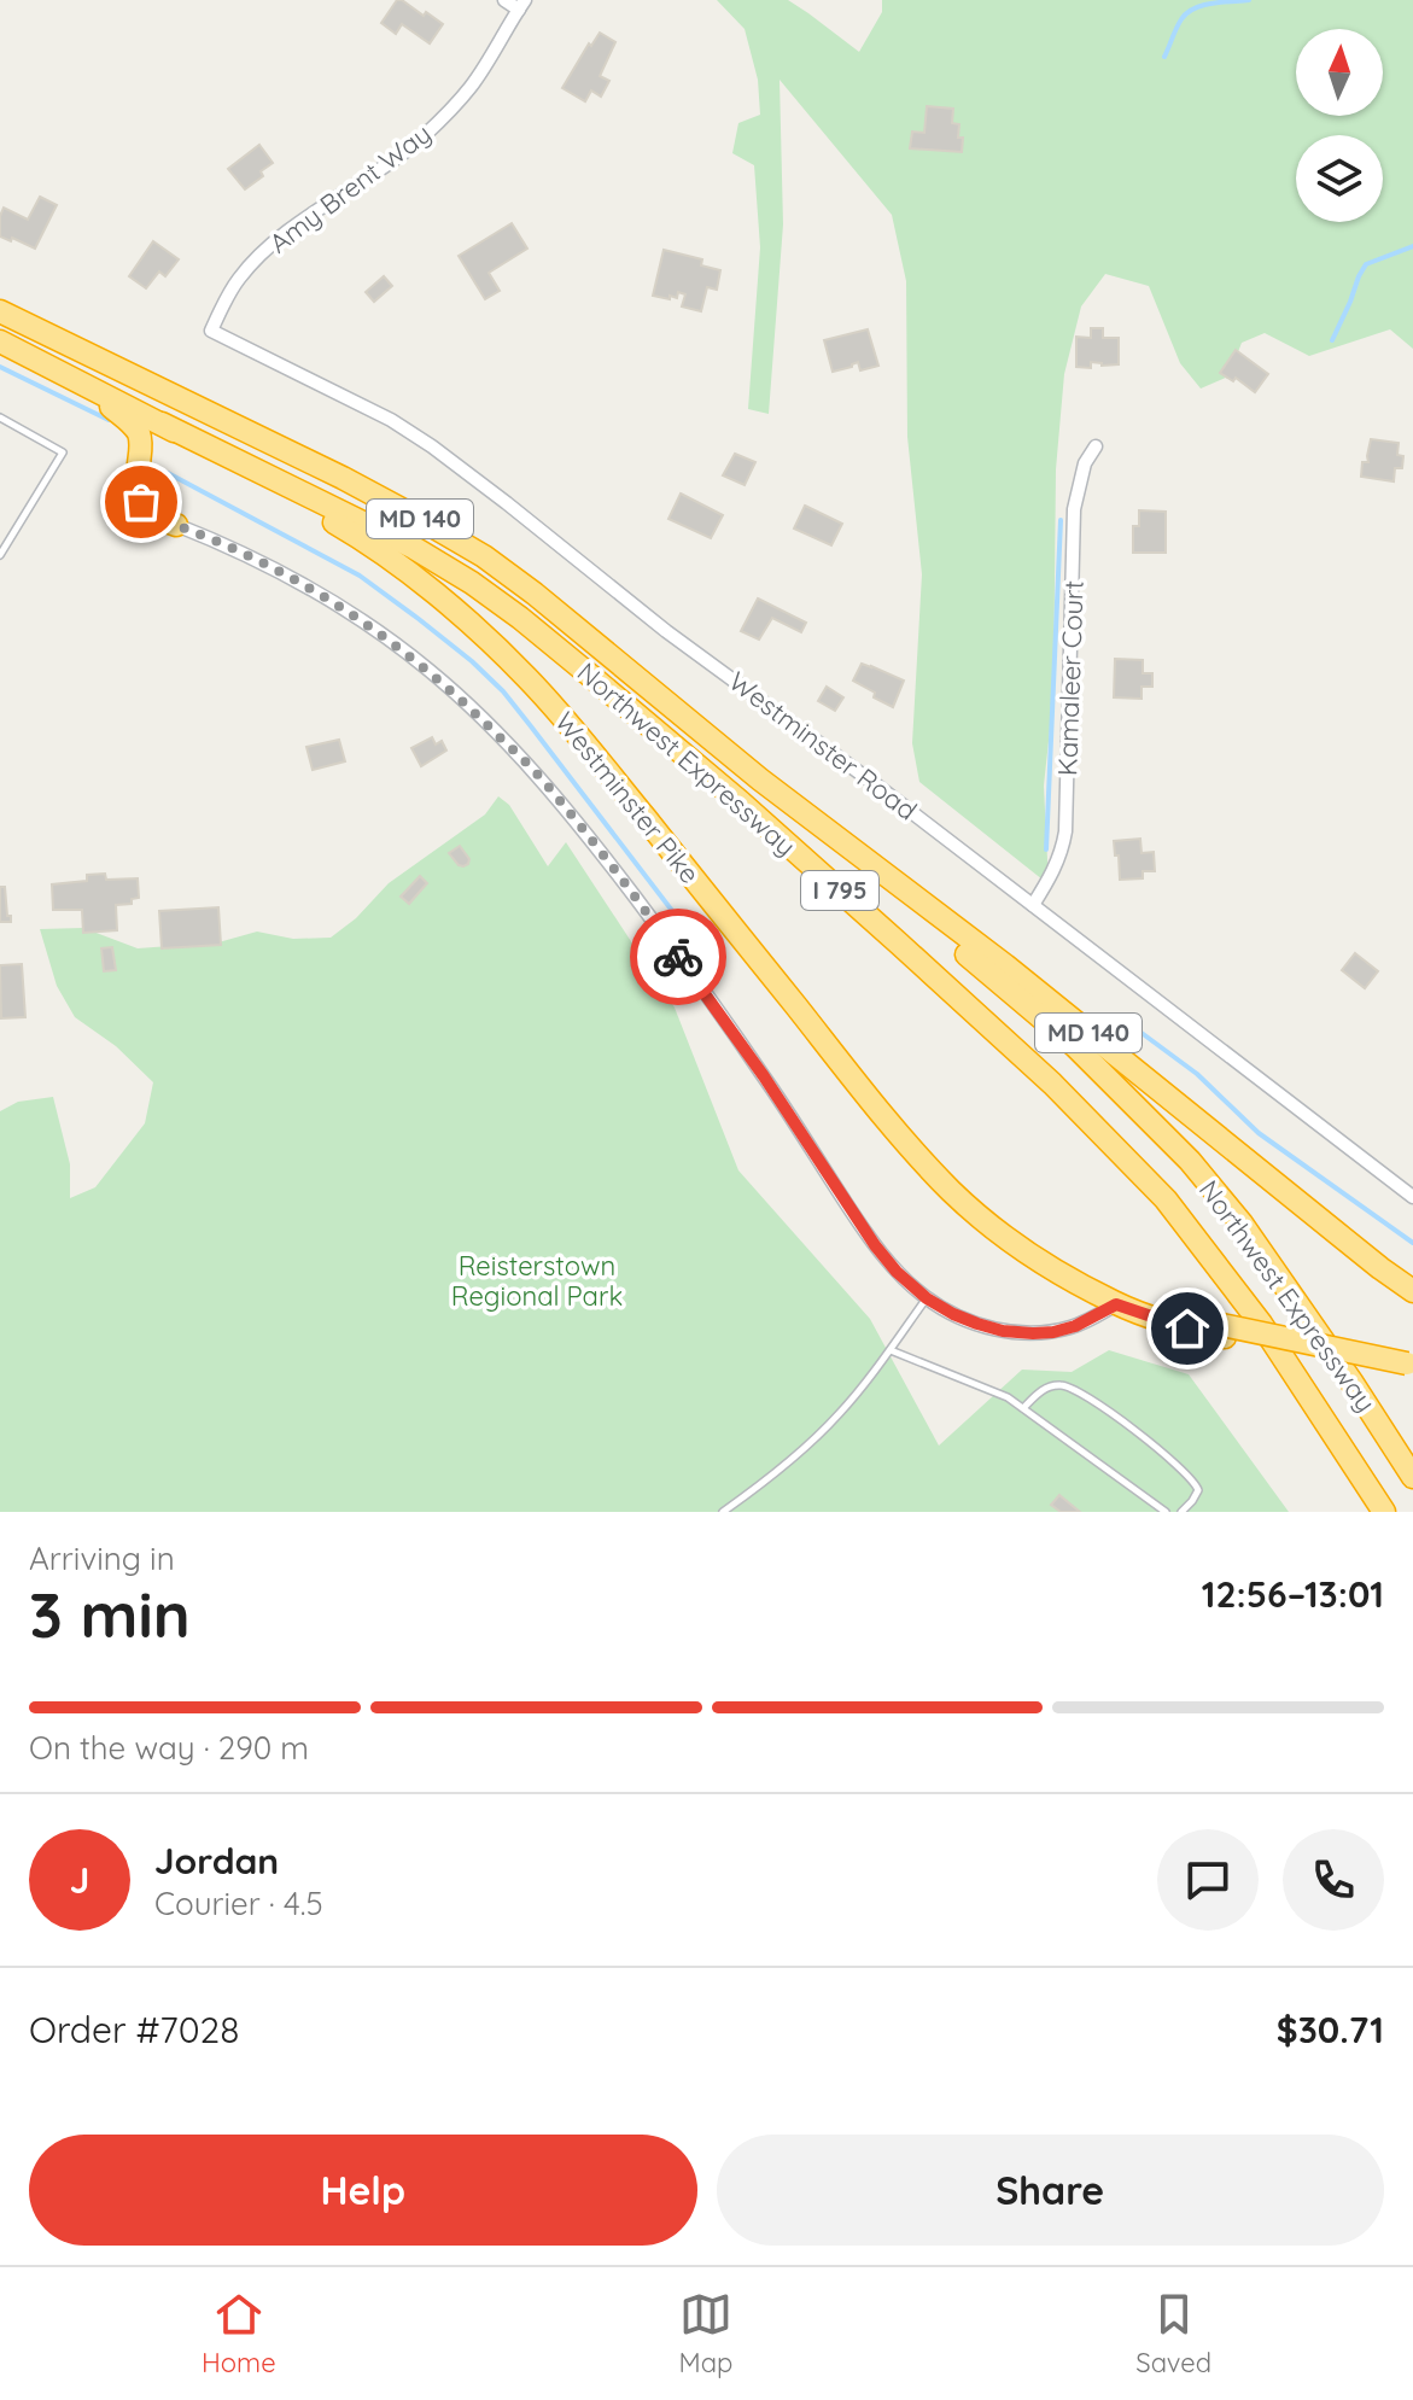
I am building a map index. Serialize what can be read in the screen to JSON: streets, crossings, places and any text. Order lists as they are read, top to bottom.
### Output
{
  "streets": {
    "highway": [
      "MD 140",
      "Northwest Expressway",
      "Westminster Pike",
      "I 795"
    ],
    "street": ["Amy Brent Way", "Kamaleer Court", "Westminster Road"]
  },
  "crossings": [
    ["Amy Brent Way", "Westminster Road"],
    ["MD 140", "Northwest Expressway"],
    ["Kamaleer Court", "Westminster Road"],
    ["Northwest Expressway", "Westminster Pike"]
  ],
  "parks": ["Reisterstown Regional Park"],
  "north": "top",
  "page": {
    "heading": ["3 min", "Arriving in", "12:56–13:01"],
    "panel": [
      "Jordan",
      "Courier · 4.5",
      "Order #7028",
      "$30.71"
    ],
    "bar": "On the way · 290 m",
    "round": "J",
    "buttons": ["Help", "Share"],
    "tabs": ["Home", "Map", "Saved"]
  }
}
